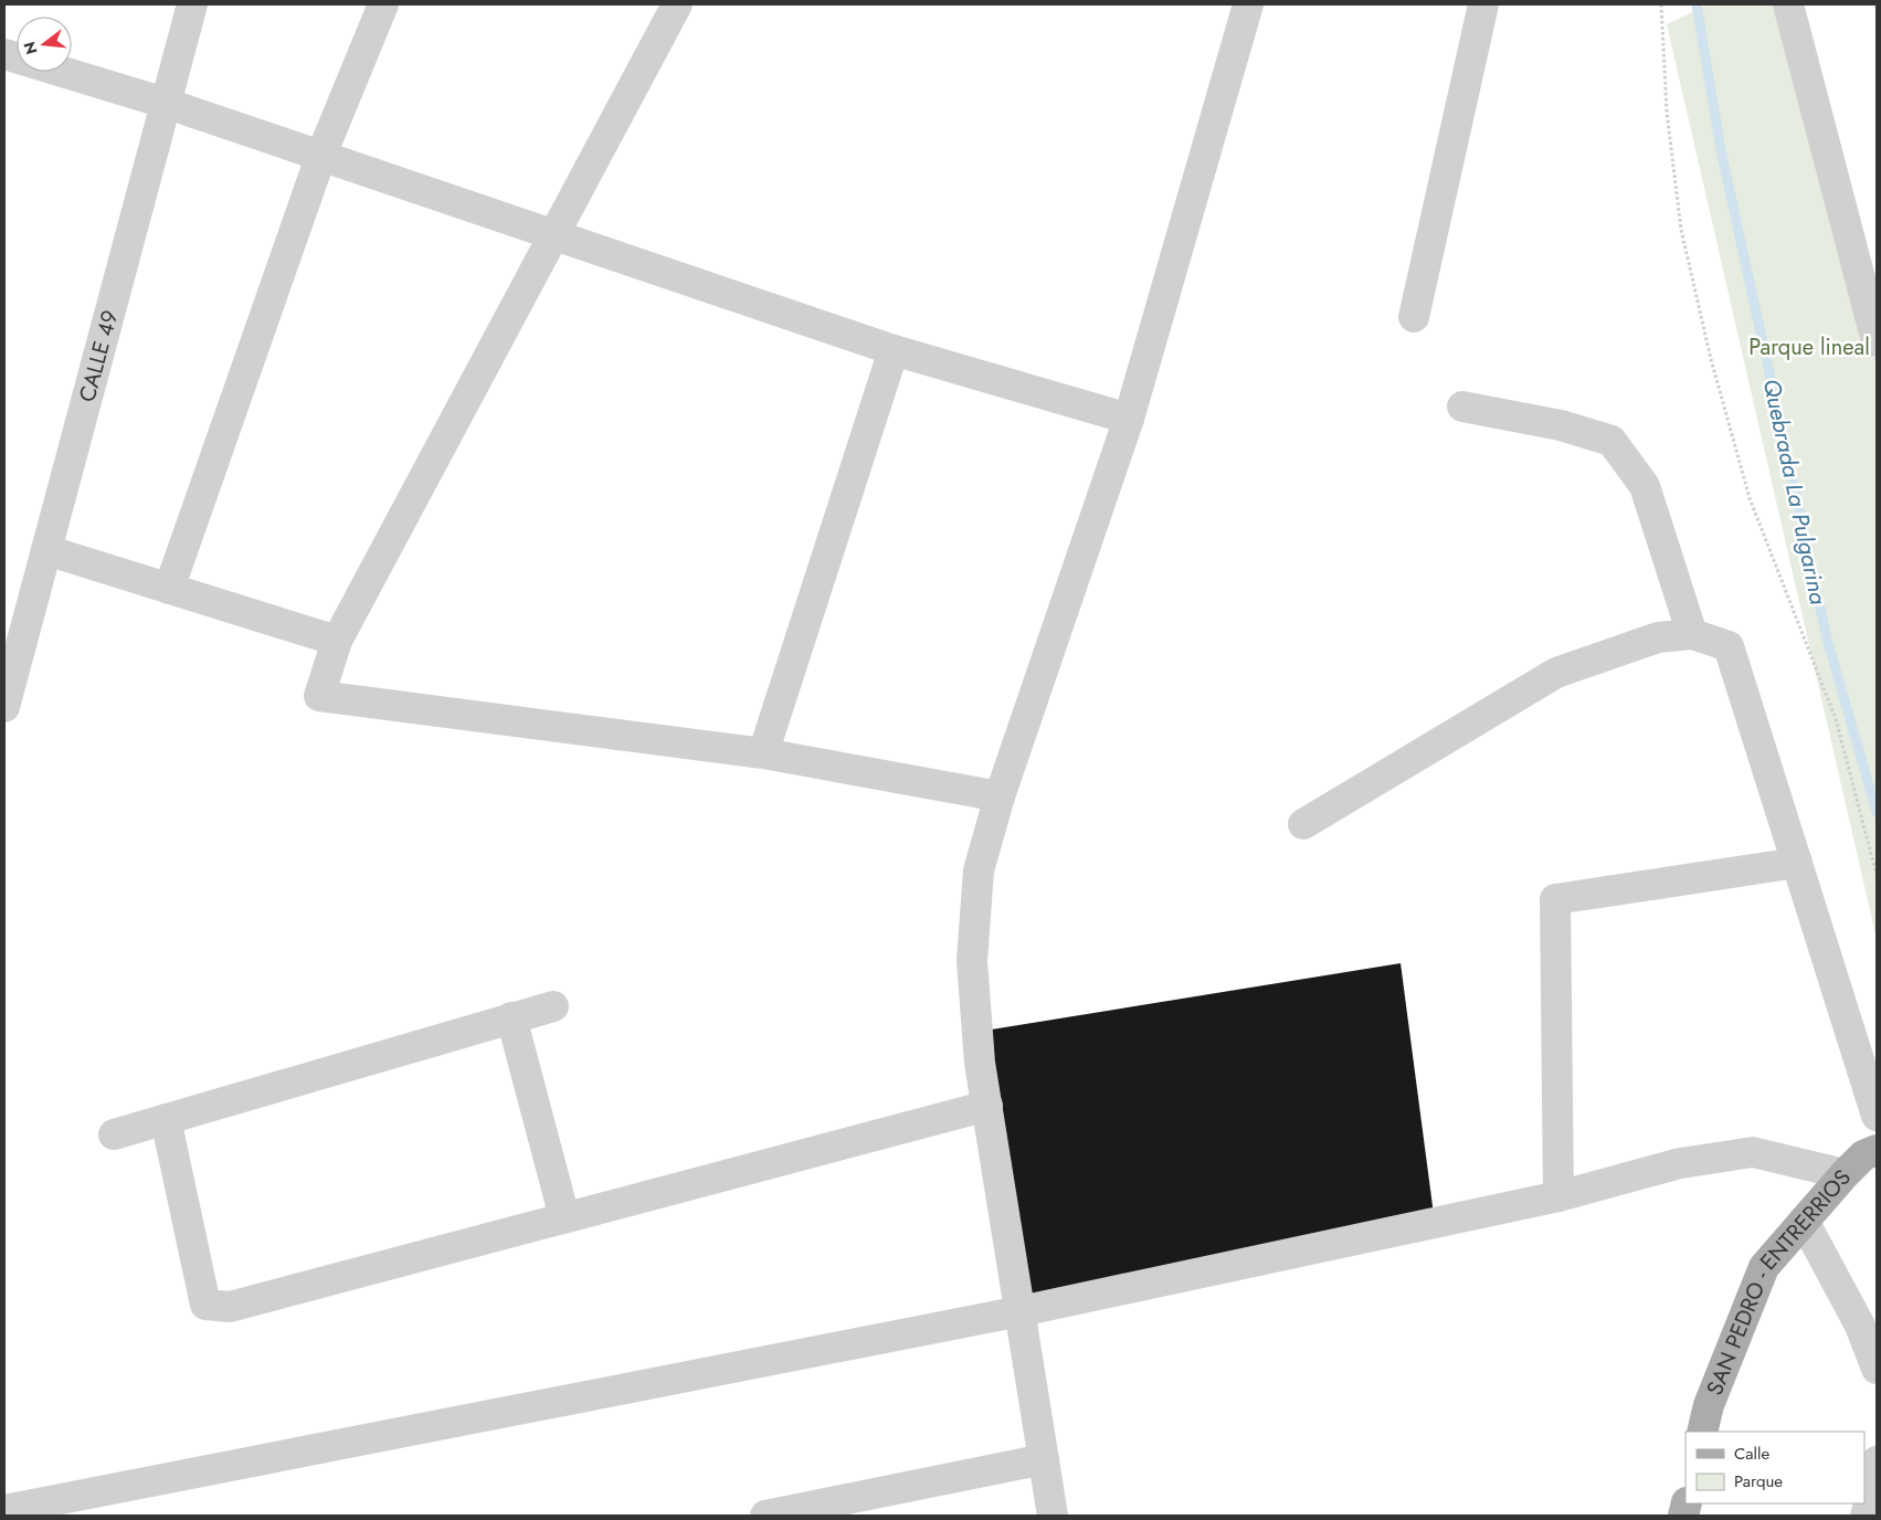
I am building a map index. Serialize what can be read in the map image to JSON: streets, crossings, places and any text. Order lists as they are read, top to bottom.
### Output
{
  "streets": {
    "main road": ["SAN PEDRO - ENTRERRIOS"],
    "street": ["CALLE 49"]
  },
  "water": ["Quebrada La Pulgarina"],
  "parks": ["Parque lineal"],
  "legend": ["Calle", "Parque"],
  "north": "left"
}
